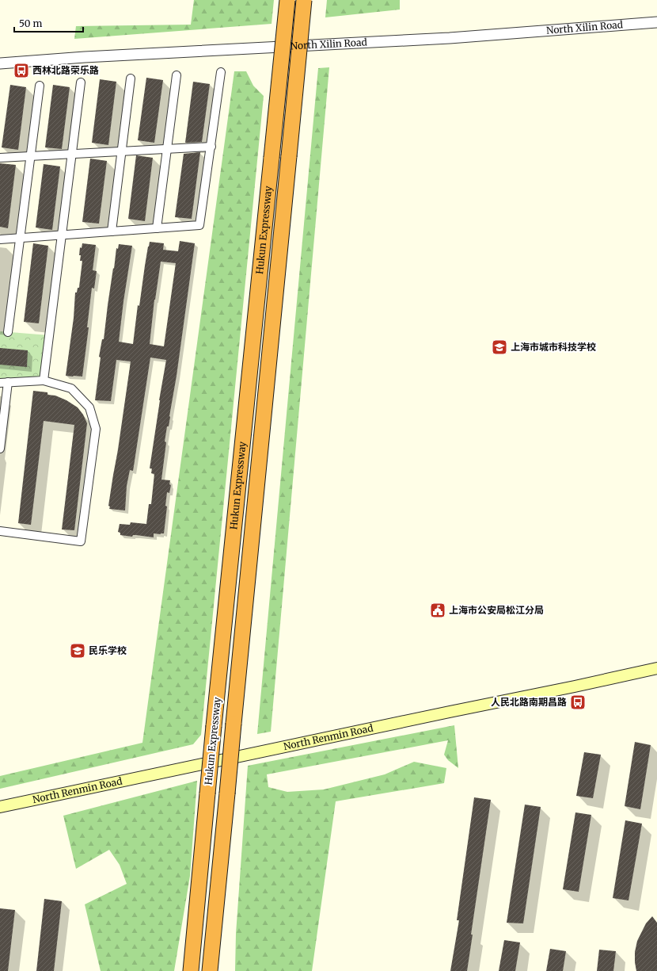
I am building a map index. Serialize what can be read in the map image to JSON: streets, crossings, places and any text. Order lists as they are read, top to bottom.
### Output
{
  "streets": {
    "highway": ["Hukun Expressway"],
    "main road": ["North Renmin Road"],
    "street": ["North Xilin Road"]
  },
  "places": {
    "bus stop": ["西林北路荣乐路", "人民北路南期昌路"],
    "school or university": ["上海市城市科技学校", "民乐学校"],
    "public building": ["上海市公安局松江分局"]
  },
  "scale_bar": "50 m"
}
